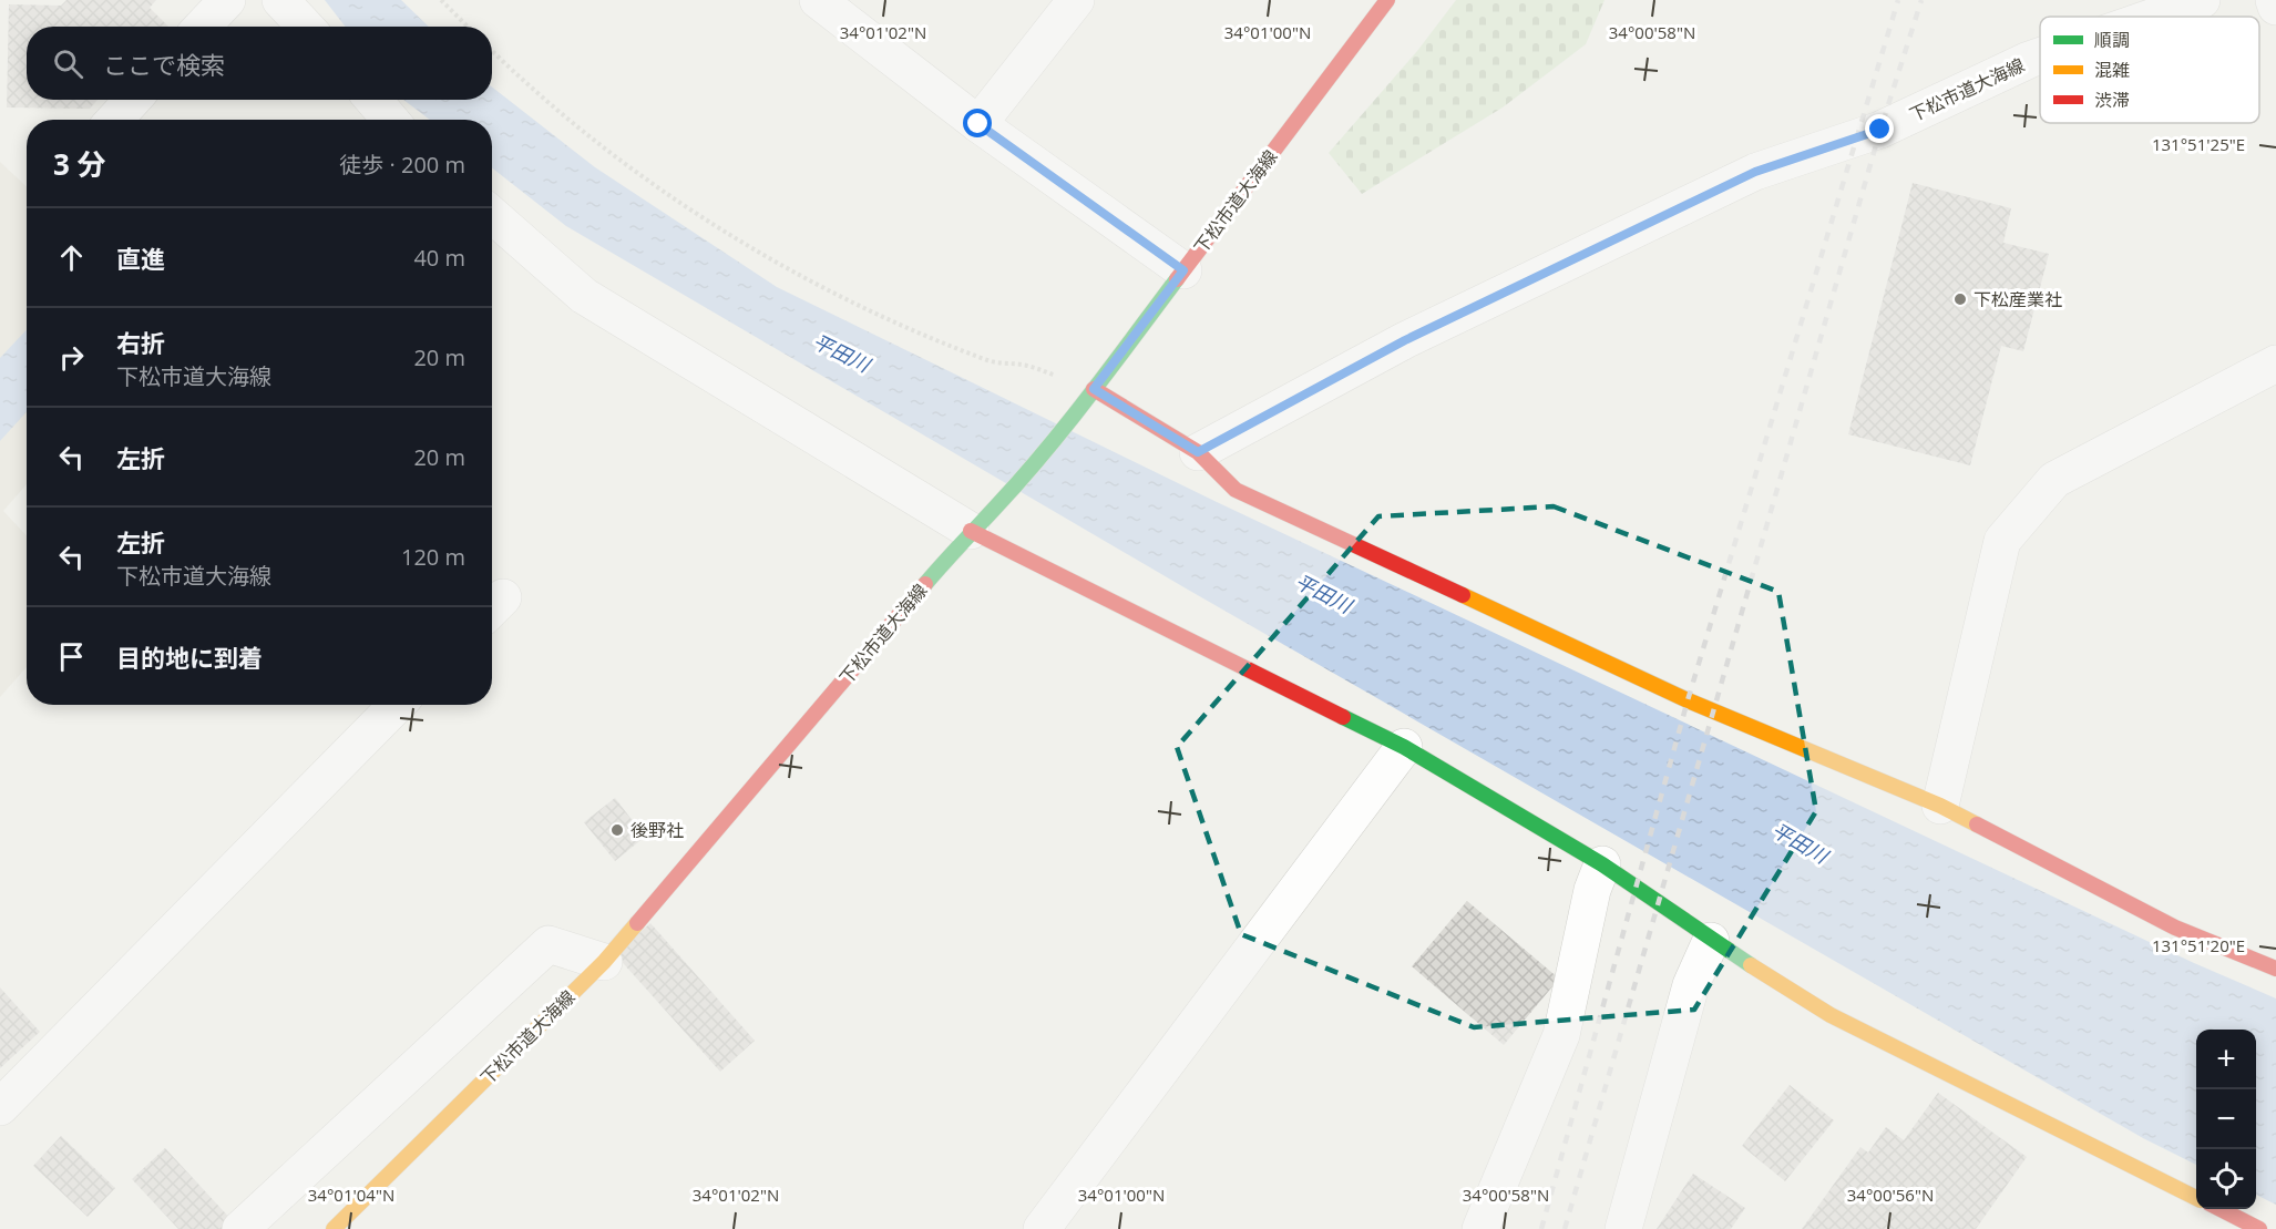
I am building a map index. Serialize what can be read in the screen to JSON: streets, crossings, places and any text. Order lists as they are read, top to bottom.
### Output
{
  "streets": {
    "street": ["下松市道大海線"]
  },
  "water": ["平田川"],
  "places": ["下松産業社", "後野社"],
  "legend": ["順調", "混雑", "渋滞"],
  "page": {
    "search": "ここで検索",
    "heading": ["3 分", "徒歩 · 200 m"],
    "list": [
      ["直進", "40 m"],
      ["右折", "下松市道大海線", "20 m"],
      ["左折", "20 m"],
      ["左折", "下松市道大海線", "120 m"],
      "目的地に到着"
    ],
    "map_buttons": ["+", "−"]
  },
  "coordinates": [
    "34°01'02\"N",
    "34°01'00\"N",
    "34°00'58\"N",
    "131°51'25\"E",
    "131°51'20\"E",
    "34°01'04\"N",
    "34°00'56\"N"
  ]
}
